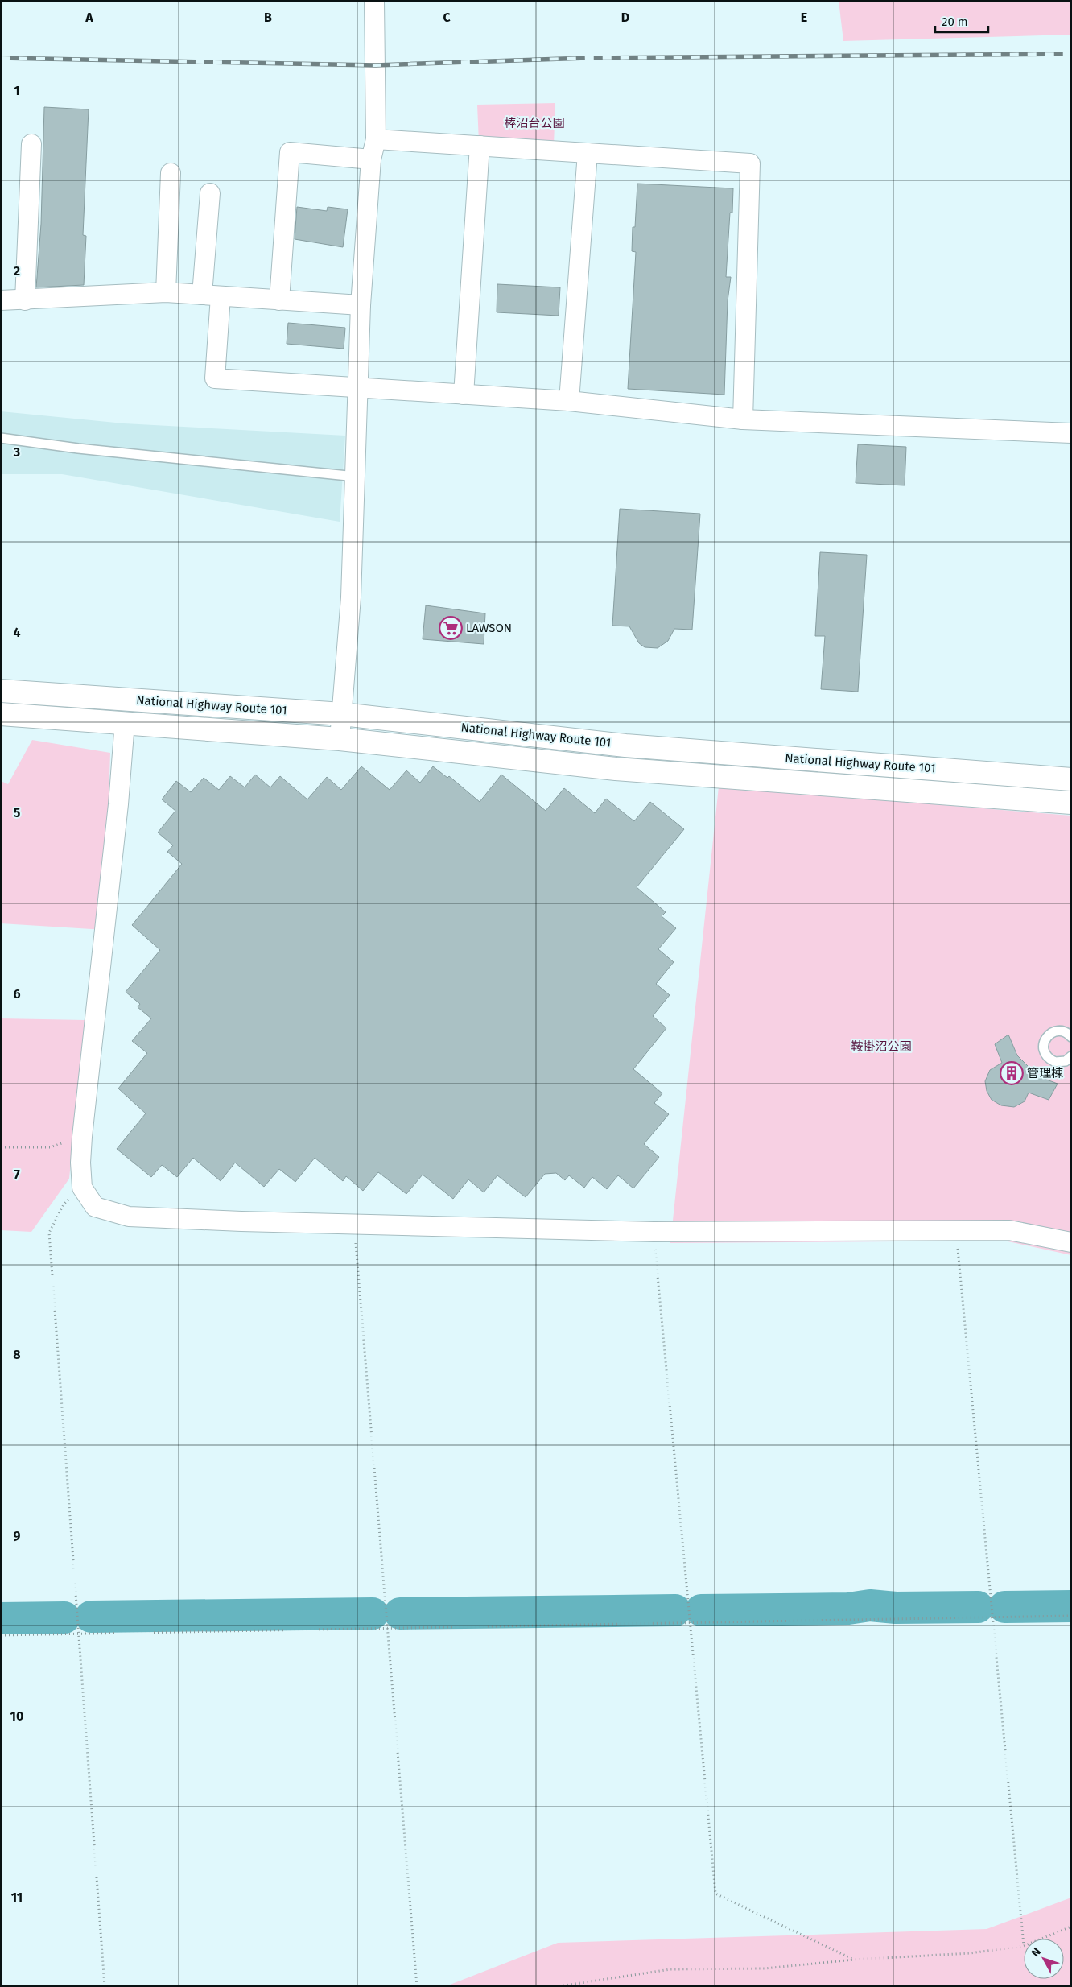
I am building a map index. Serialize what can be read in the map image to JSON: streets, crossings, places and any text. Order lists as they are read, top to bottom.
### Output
{
  "streets": {
    "highway": ["National Highway Route 101"]
  },
  "parks": ["棒沼台公園", "鞍掛沼公園"],
  "places": {
    "supermarket": ["LAWSON"],
    "building": ["管理棟"]
  },
  "scale_bar": "20 m",
  "north": "top left",
  "grid": {
    "columns": [
      "A",
      "B",
      "C",
      "D",
      "E"
    ],
    "rows": [
      "1",
      "2",
      "3",
      "4",
      "5",
      "6",
      "7",
      "8",
      "9",
      "10",
      "11"
    ]
  }
}
